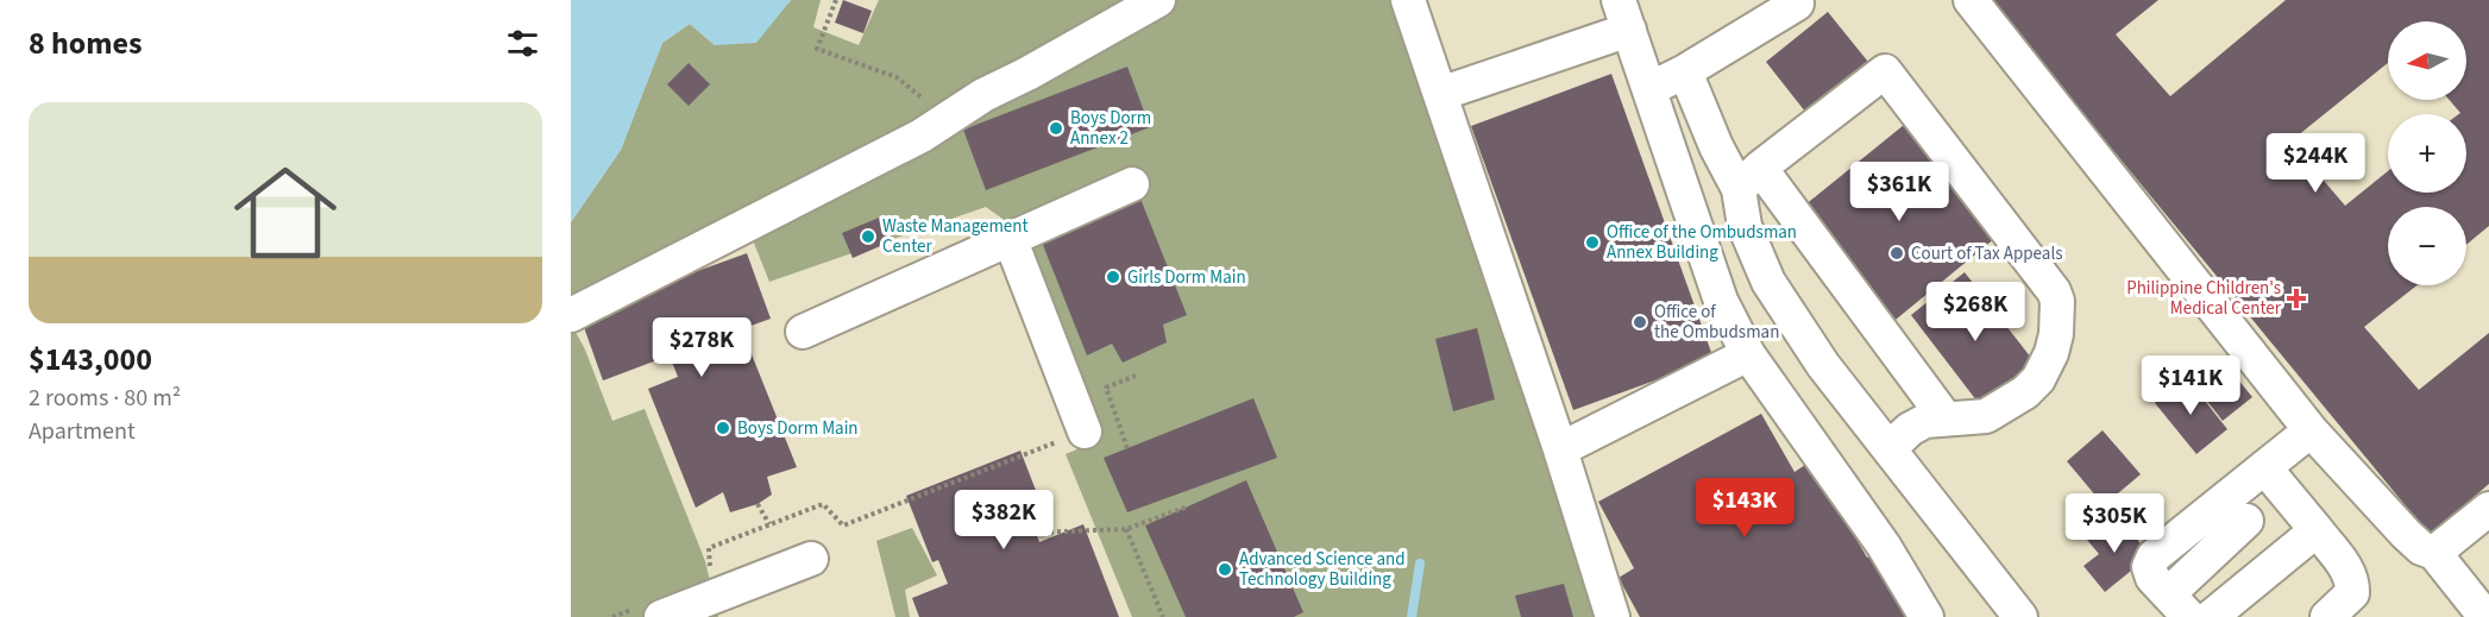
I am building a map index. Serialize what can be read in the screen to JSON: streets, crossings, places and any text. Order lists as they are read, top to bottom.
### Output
{
  "places": {
    "other": [
      "Boys Dorm Annex 2",
      "Waste Management Center",
      "Office of the Ombudsman Annex Building",
      "Court of Tax Appeals",
      "Girls Dorm Main",
      "Office of the Ombudsman",
      "Boys Dorm Main",
      "Advanced Science and Technology Building"
    ],
    "health": ["Philippine Children's Medical Center"]
  },
  "north": "left",
  "page": {
    "heading": "8 homes",
    "map_buttons": ["+", "−"],
    "list": [
      {
        "name": "$143,000",
        "note": "2 rooms · 80 m² · Apartment"
      }
    ],
    "price": [
      "$244K",
      "$361K",
      "$268K",
      "$278K",
      "$141K",
      "$143K",
      "$382K",
      "$305K"
    ]
  }
}
